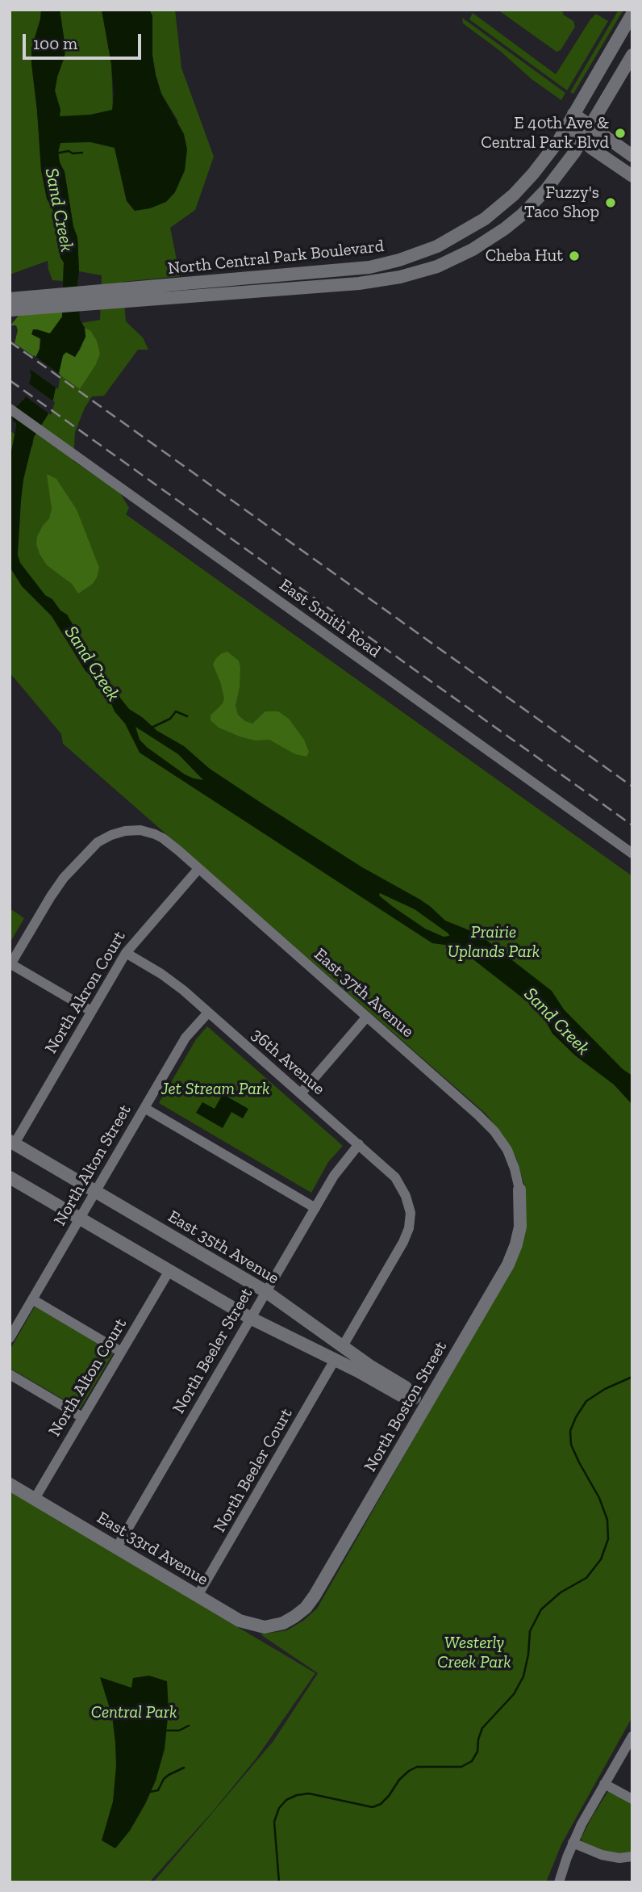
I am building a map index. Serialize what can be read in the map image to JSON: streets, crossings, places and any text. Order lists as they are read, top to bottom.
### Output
{
  "streets": {
    "street": [
      "North Central Park Boulevard",
      "East Smith Road",
      "North Akron Court",
      "East 37th Avenue",
      "36th Avenue",
      "North Alton Street",
      "East 35th Avenue",
      "North Beeler Street",
      "North Alton Court",
      "North Boston Street",
      "North Beeler Court",
      "East 33rd Avenue"
    ]
  },
  "crossings": [
    ["North Akron Court", "East 37th Avenue"],
    ["North Akron Court", "36th Avenue"],
    ["North Akron Court", "East 35th Avenue"],
    ["East 37th Avenue", "North Boston Street"],
    ["36th Avenue", "North Alton Street"],
    ["36th Avenue", "East 35th Avenue"],
    ["36th Avenue", "North Beeler Street"],
    ["North Alton Street", "East 35th Avenue"],
    ["East 35th Avenue", "North Beeler Street"],
    ["East 35th Avenue", "North Alton Court"],
    ["East 35th Avenue", "North Boston Street"],
    ["East 35th Avenue", "North Beeler Court"],
    ["North Beeler Street", "East 33rd Avenue"],
    ["North Alton Court", "East 33rd Avenue"],
    ["North Boston Street", "East 33rd Avenue"],
    ["North Beeler Court", "East 33rd Avenue"]
  ],
  "water": ["Sand Creek"],
  "parks": [
    "Prairie Uplands Park",
    "Jet Stream Park",
    "Westerly Creek Park",
    "Central Park"
  ],
  "places": ["E 40th Ave & Central Park Blvd", "Fuzzy's Taco Shop", "Cheba Hut"],
  "scale_bar": "100 m"
}
